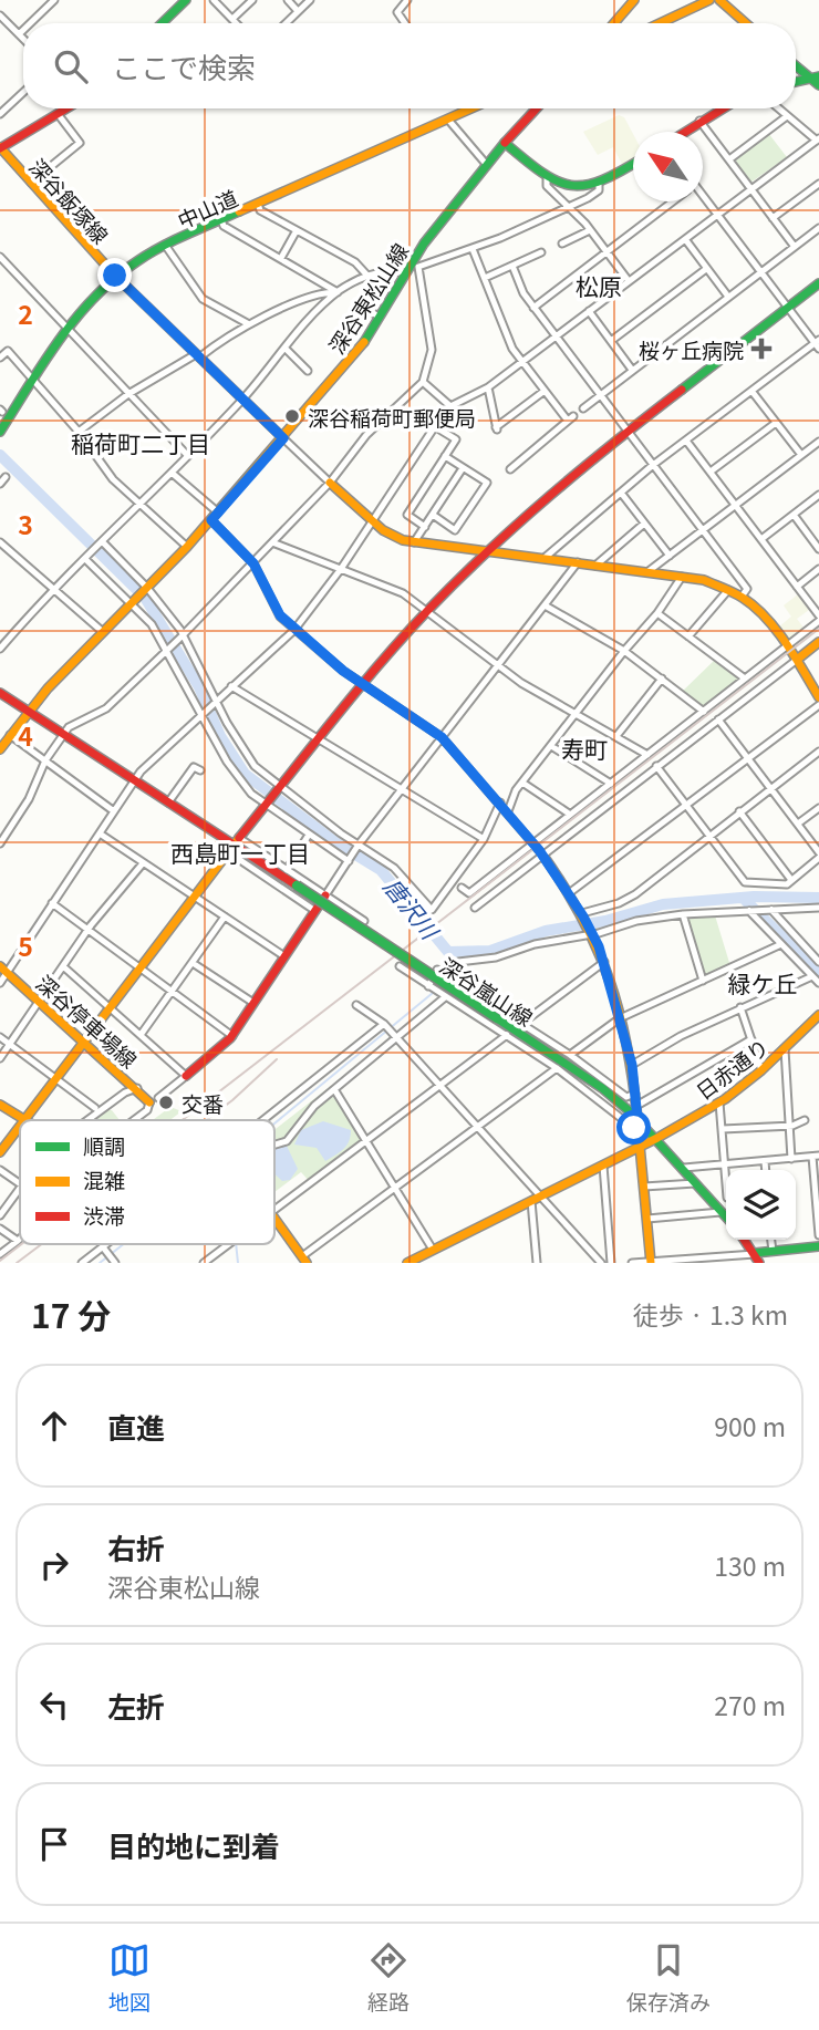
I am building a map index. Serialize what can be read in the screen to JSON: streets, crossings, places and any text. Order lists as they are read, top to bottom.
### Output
{
  "streets": {
    "main road": [
      "深谷飯塚線",
      "中山道",
      "深谷東松山線",
      "深谷嵐山線",
      "深谷停車場線",
      "日赤通り"
    ]
  },
  "crossings": [
    ["深谷飯塚線", "中山道"],
    ["深谷飯塚線", "深谷東松山線"],
    ["深谷嵐山線", "日赤通り"]
  ],
  "districts": [
    "松原",
    "稲荷町二丁目",
    "寿町",
    "西島町一丁目",
    "緑ケ丘"
  ],
  "water": ["唐沢川"],
  "places": {
    "health": ["桜ヶ丘病院"],
    "other": ["深谷稲荷町郵便局", "交番"]
  },
  "legend": ["順調", "混雑", "渋滞"],
  "north": "top left",
  "page": {
    "search": "ここで検索",
    "heading": ["17 分", "徒歩 · 1.3 km"],
    "list": [
      ["直進", "900 m"],
      ["右折", "深谷東松山線", "130 m"],
      ["左折", "270 m"],
      "目的地に到着"
    ],
    "nav": ["地図", "経路", "保存済み"]
  },
  "grid": {
    "rows": [
      "2",
      "3",
      "4",
      "5"
    ]
  }
}
